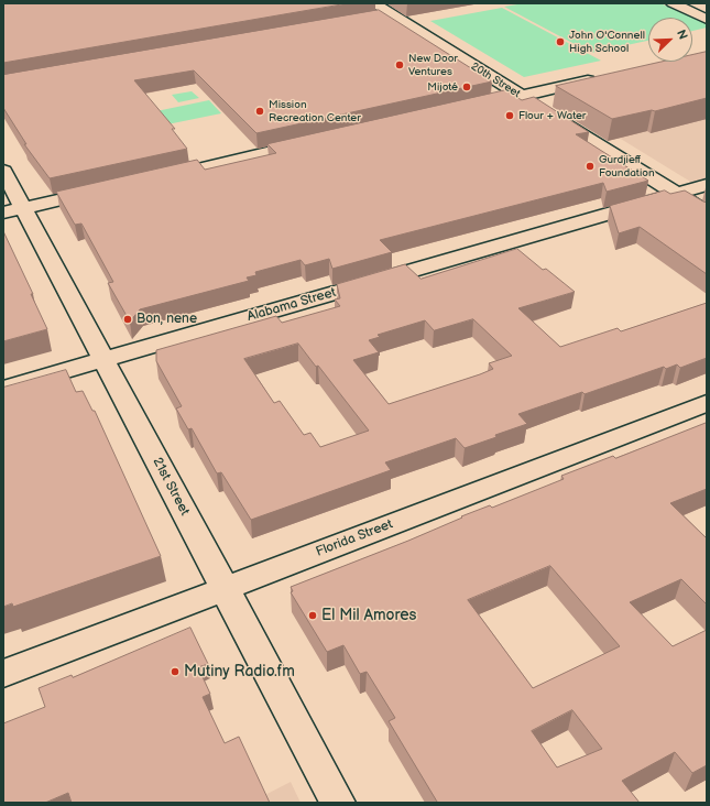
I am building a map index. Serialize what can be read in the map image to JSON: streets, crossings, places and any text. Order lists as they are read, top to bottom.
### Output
{
  "streets": {
    "street": [
      "20th Street",
      "Alabama Street",
      "21st Street",
      "Florida Street"
    ]
  },
  "crossings": [
    ["20th Street", "Alabama Street"],
    ["Alabama Street", "21st Street"],
    ["21st Street", "Florida Street"]
  ],
  "places": [
    "John O'Connell High School",
    "New Door Ventures",
    "Mijoté",
    "Mission Recreation Center",
    "Flour + Water",
    "Gurdjieff Foundation",
    "Bon, nene",
    "El Mil Amores",
    "Mutiny Radio.fm"
  ],
  "north": "top right"
}
